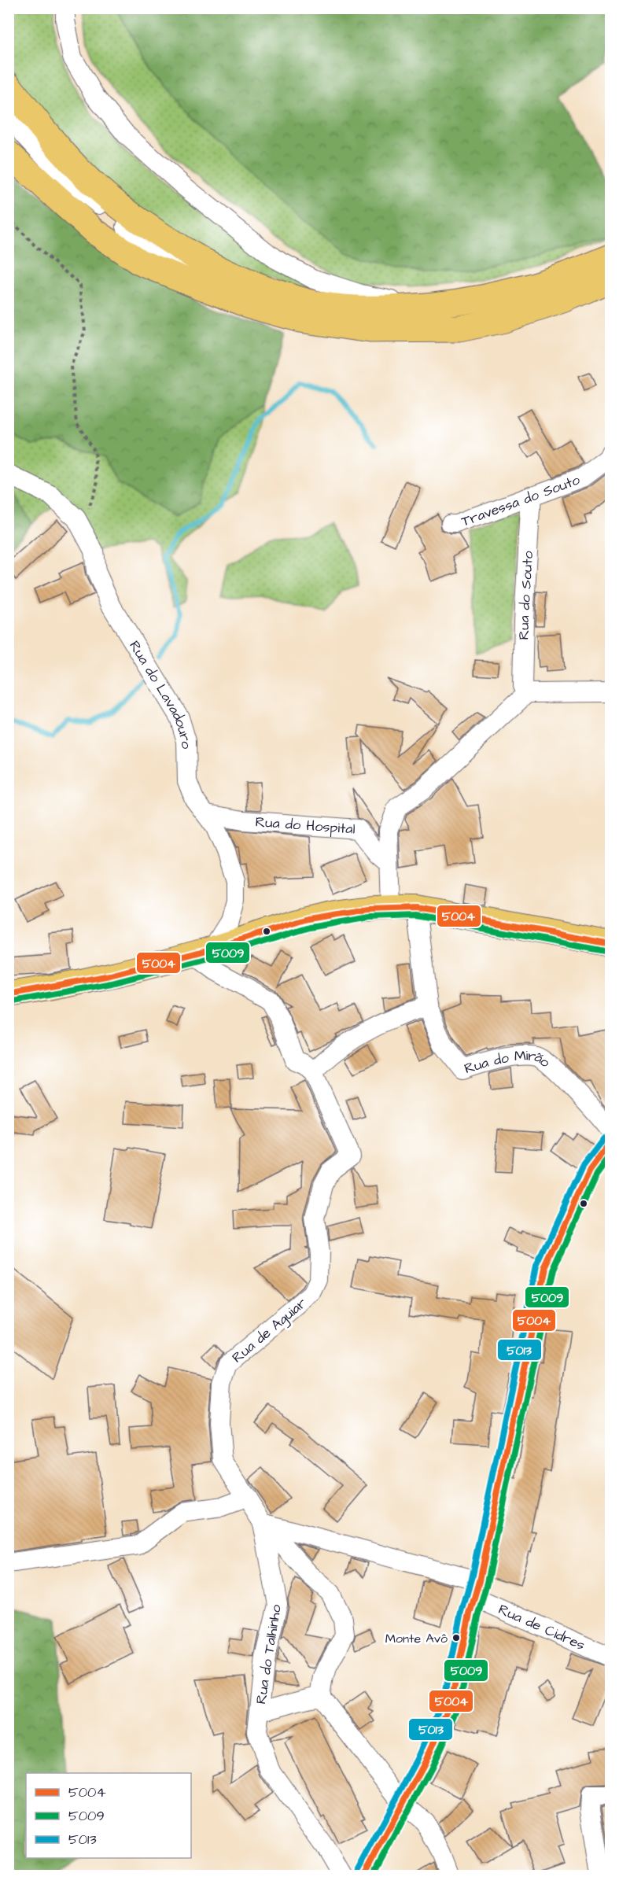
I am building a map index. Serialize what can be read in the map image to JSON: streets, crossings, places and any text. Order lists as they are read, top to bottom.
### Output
{
  "streets": {
    "street": [
      "Travessa do Souto",
      "Rua do Souto",
      "Rua do Lavadouro",
      "Rua do Hospital",
      "Rua do Mirão",
      "Rua de Aguiar",
      "Rua de Cidres",
      "Rua do Talhinho"
    ]
  },
  "crossings": [
    ["Travessa do Souto", "Rua do Souto"],
    ["Rua do Lavadouro", "Rua do Hospital"],
    ["Rua de Aguiar", "Rua do Talhinho"]
  ],
  "places": ["Monte Avô"],
  "lines": ["transit line 5004", "transit line 5009", "transit line 5013"],
  "legend": ["5004", "5009", "5013"]
}
